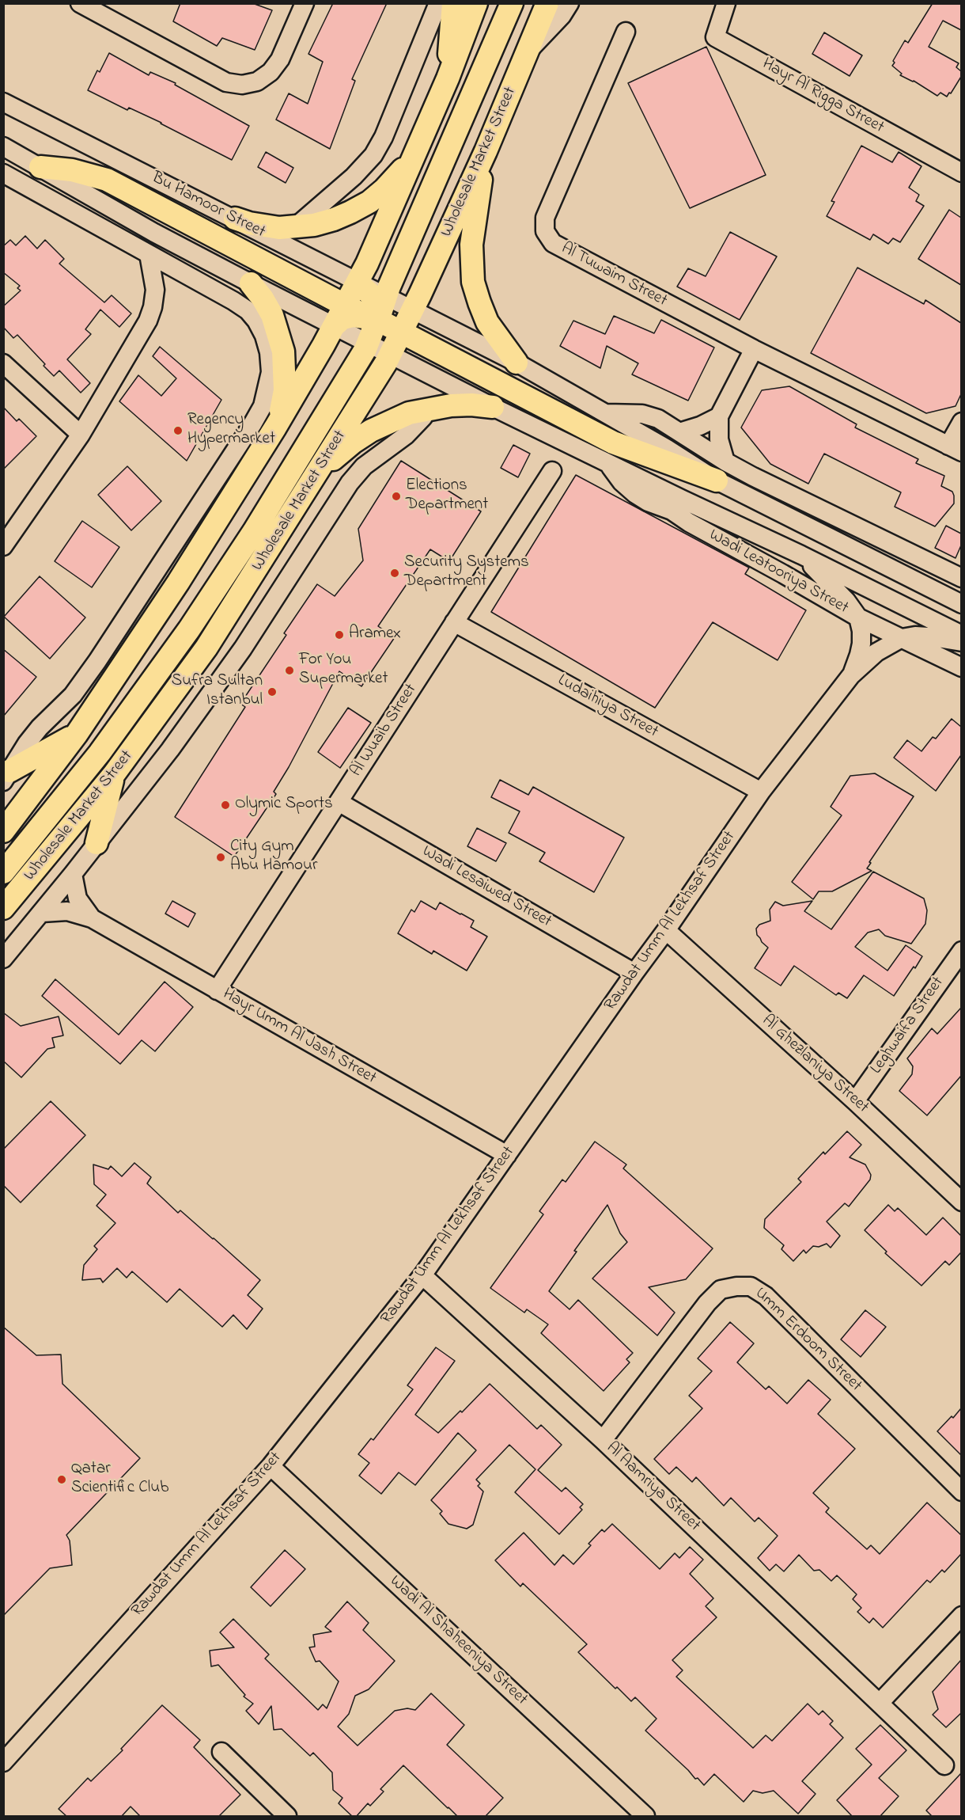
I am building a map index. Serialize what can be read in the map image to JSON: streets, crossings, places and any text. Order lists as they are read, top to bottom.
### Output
{
  "streets": {
    "main road": ["Wholesale Market Street"],
    "street": [
      "Hayr Al Rigga Street",
      "Bu Hamoor Street",
      "Al Tuwaim Street",
      "Wadi Leatooriya Street",
      "Ludaihiya Street",
      "Al Wuaib Street",
      "Wadi Lesaiwed Street",
      "Rawdat Umm Al Lekhsaf Street",
      "Leghwaifa Street",
      "Hayr Umm Al Jash Street",
      "Al Ghezlaniya Street",
      "Umm Erdoom Street",
      "Al Aamriya Street",
      "Wadi Al Shaheeniya Street"
    ]
  },
  "crossings": [
    ["Wholesale Market Street", "Bu Hamoor Street"],
    ["Wholesale Market Street", "Wadi Leatooriya Street"],
    ["Wholesale Market Street", "Hayr Umm Al Jash Street"],
    ["Wadi Leatooriya Street", "Rawdat Umm Al Lekhsaf Street"],
    ["Ludaihiya Street", "Al Wuaib Street"],
    ["Ludaihiya Street", "Rawdat Umm Al Lekhsaf Street"],
    ["Al Wuaib Street", "Wadi Lesaiwed Street"],
    ["Al Wuaib Street", "Hayr Umm Al Jash Street"],
    ["Wadi Lesaiwed Street", "Rawdat Umm Al Lekhsaf Street"],
    ["Rawdat Umm Al Lekhsaf Street", "Hayr Umm Al Jash Street"],
    ["Rawdat Umm Al Lekhsaf Street", "Al Ghezlaniya Street"],
    ["Rawdat Umm Al Lekhsaf Street", "Al Aamriya Street"],
    ["Rawdat Umm Al Lekhsaf Street", "Wadi Al Shaheeniya Street"],
    ["Leghwaifa Street", "Al Ghezlaniya Street"],
    ["Umm Erdoom Street", "Al Aamriya Street"]
  ],
  "places": [
    "Regency Hypermarket",
    "Elections Department",
    "Security Systems Department",
    "Aramex",
    "For You Supermarket",
    "Sufra Sultan Istanbul",
    "Olymic Sports",
    "City Gym Abu Hamour",
    "Qatar Scientific Club"
  ]
}
